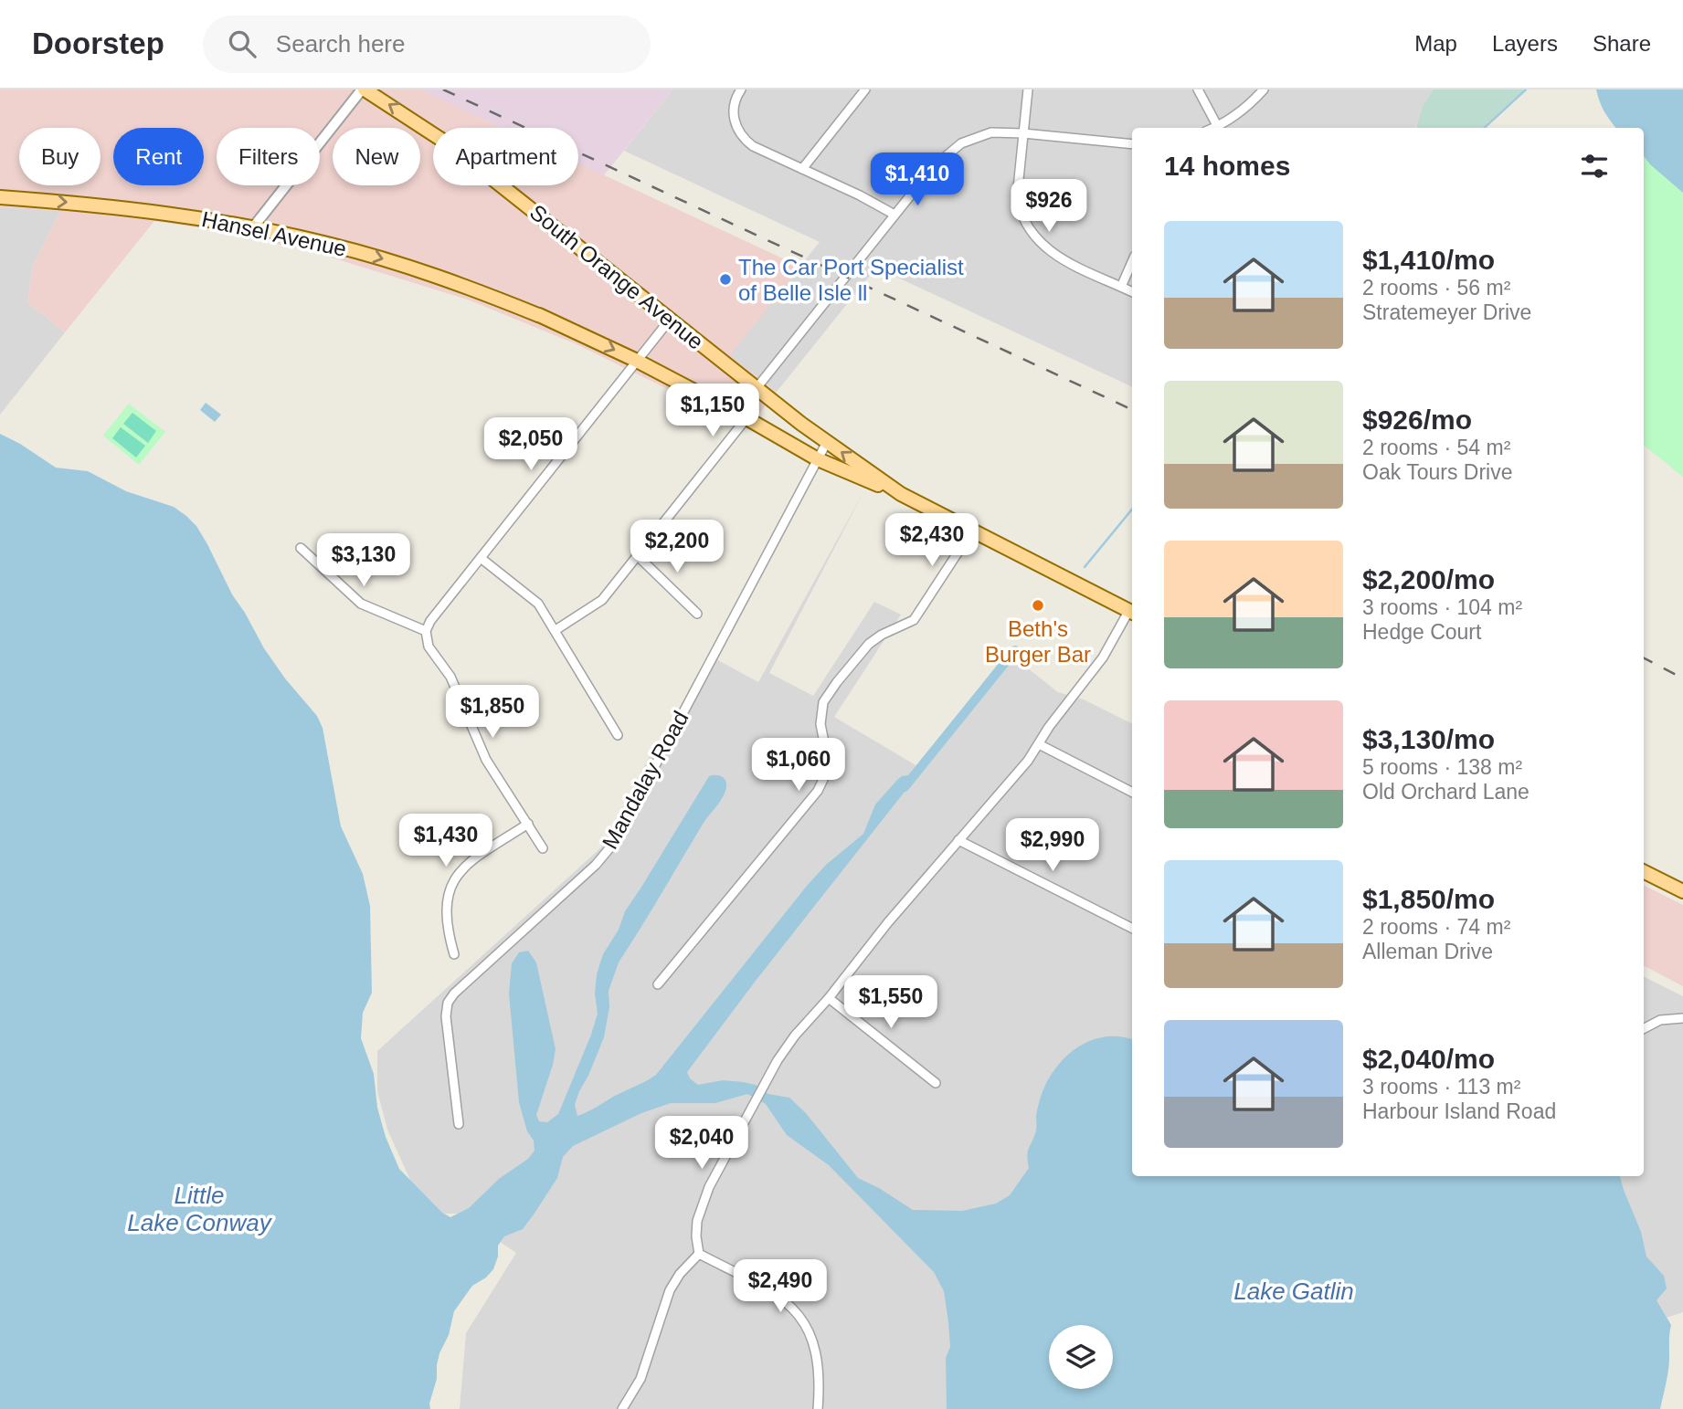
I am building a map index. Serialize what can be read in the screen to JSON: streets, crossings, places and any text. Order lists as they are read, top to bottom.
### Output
{
  "streets": {
    "main road": ["Hansel Avenue", "South Orange Avenue"],
    "street": ["Mandalay Road"]
  },
  "crossings": [
    ["Hansel Avenue", "South Orange Avenue"],
    ["Hansel Avenue", "Mandalay Road"],
    ["South Orange Avenue", "Mandalay Road"]
  ],
  "one_way": ["Hansel Avenue", "South Orange Avenue"],
  "water": ["Little Lake Conway", "Lake Gatlin"],
  "places": ["The Car Port Specialist of Belle Isle ll", "Beth's Burger Bar"],
  "page": {
    "header": "Doorstep",
    "search": "Search here",
    "nav": ["Map", "Layers", "Share"],
    "chip": [
      "Buy",
      "Rent",
      "Filters",
      "New",
      "Apartment"
    ],
    "heading": "14 homes",
    "price": [
      "$1,410",
      "$926",
      "$1,150",
      "$2,050",
      "$2,430",
      "$2,200",
      "$3,130",
      "$1,850",
      "$1,060",
      "$1,430",
      "$2,990",
      "$1,550",
      "$2,040",
      "$2,490"
    ],
    "list": [
      {
        "name": "$1,410/mo",
        "note": "2 rooms · 56 m² · Stratemeyer Drive"
      },
      {
        "name": "$926/mo",
        "note": "2 rooms · 54 m² · Oak Tours Drive"
      },
      {
        "name": "$2,200/mo",
        "note": "3 rooms · 104 m² · Hedge Court"
      },
      {
        "name": "$3,130/mo",
        "note": "5 rooms · 138 m² · Old Orchard Lane"
      },
      {
        "name": "$1,850/mo",
        "note": "2 rooms · 74 m² · Alleman Drive"
      },
      {
        "name": "$2,040/mo",
        "note": "3 rooms · 113 m² · Harbour Island Road"
      }
    ]
  }
}
